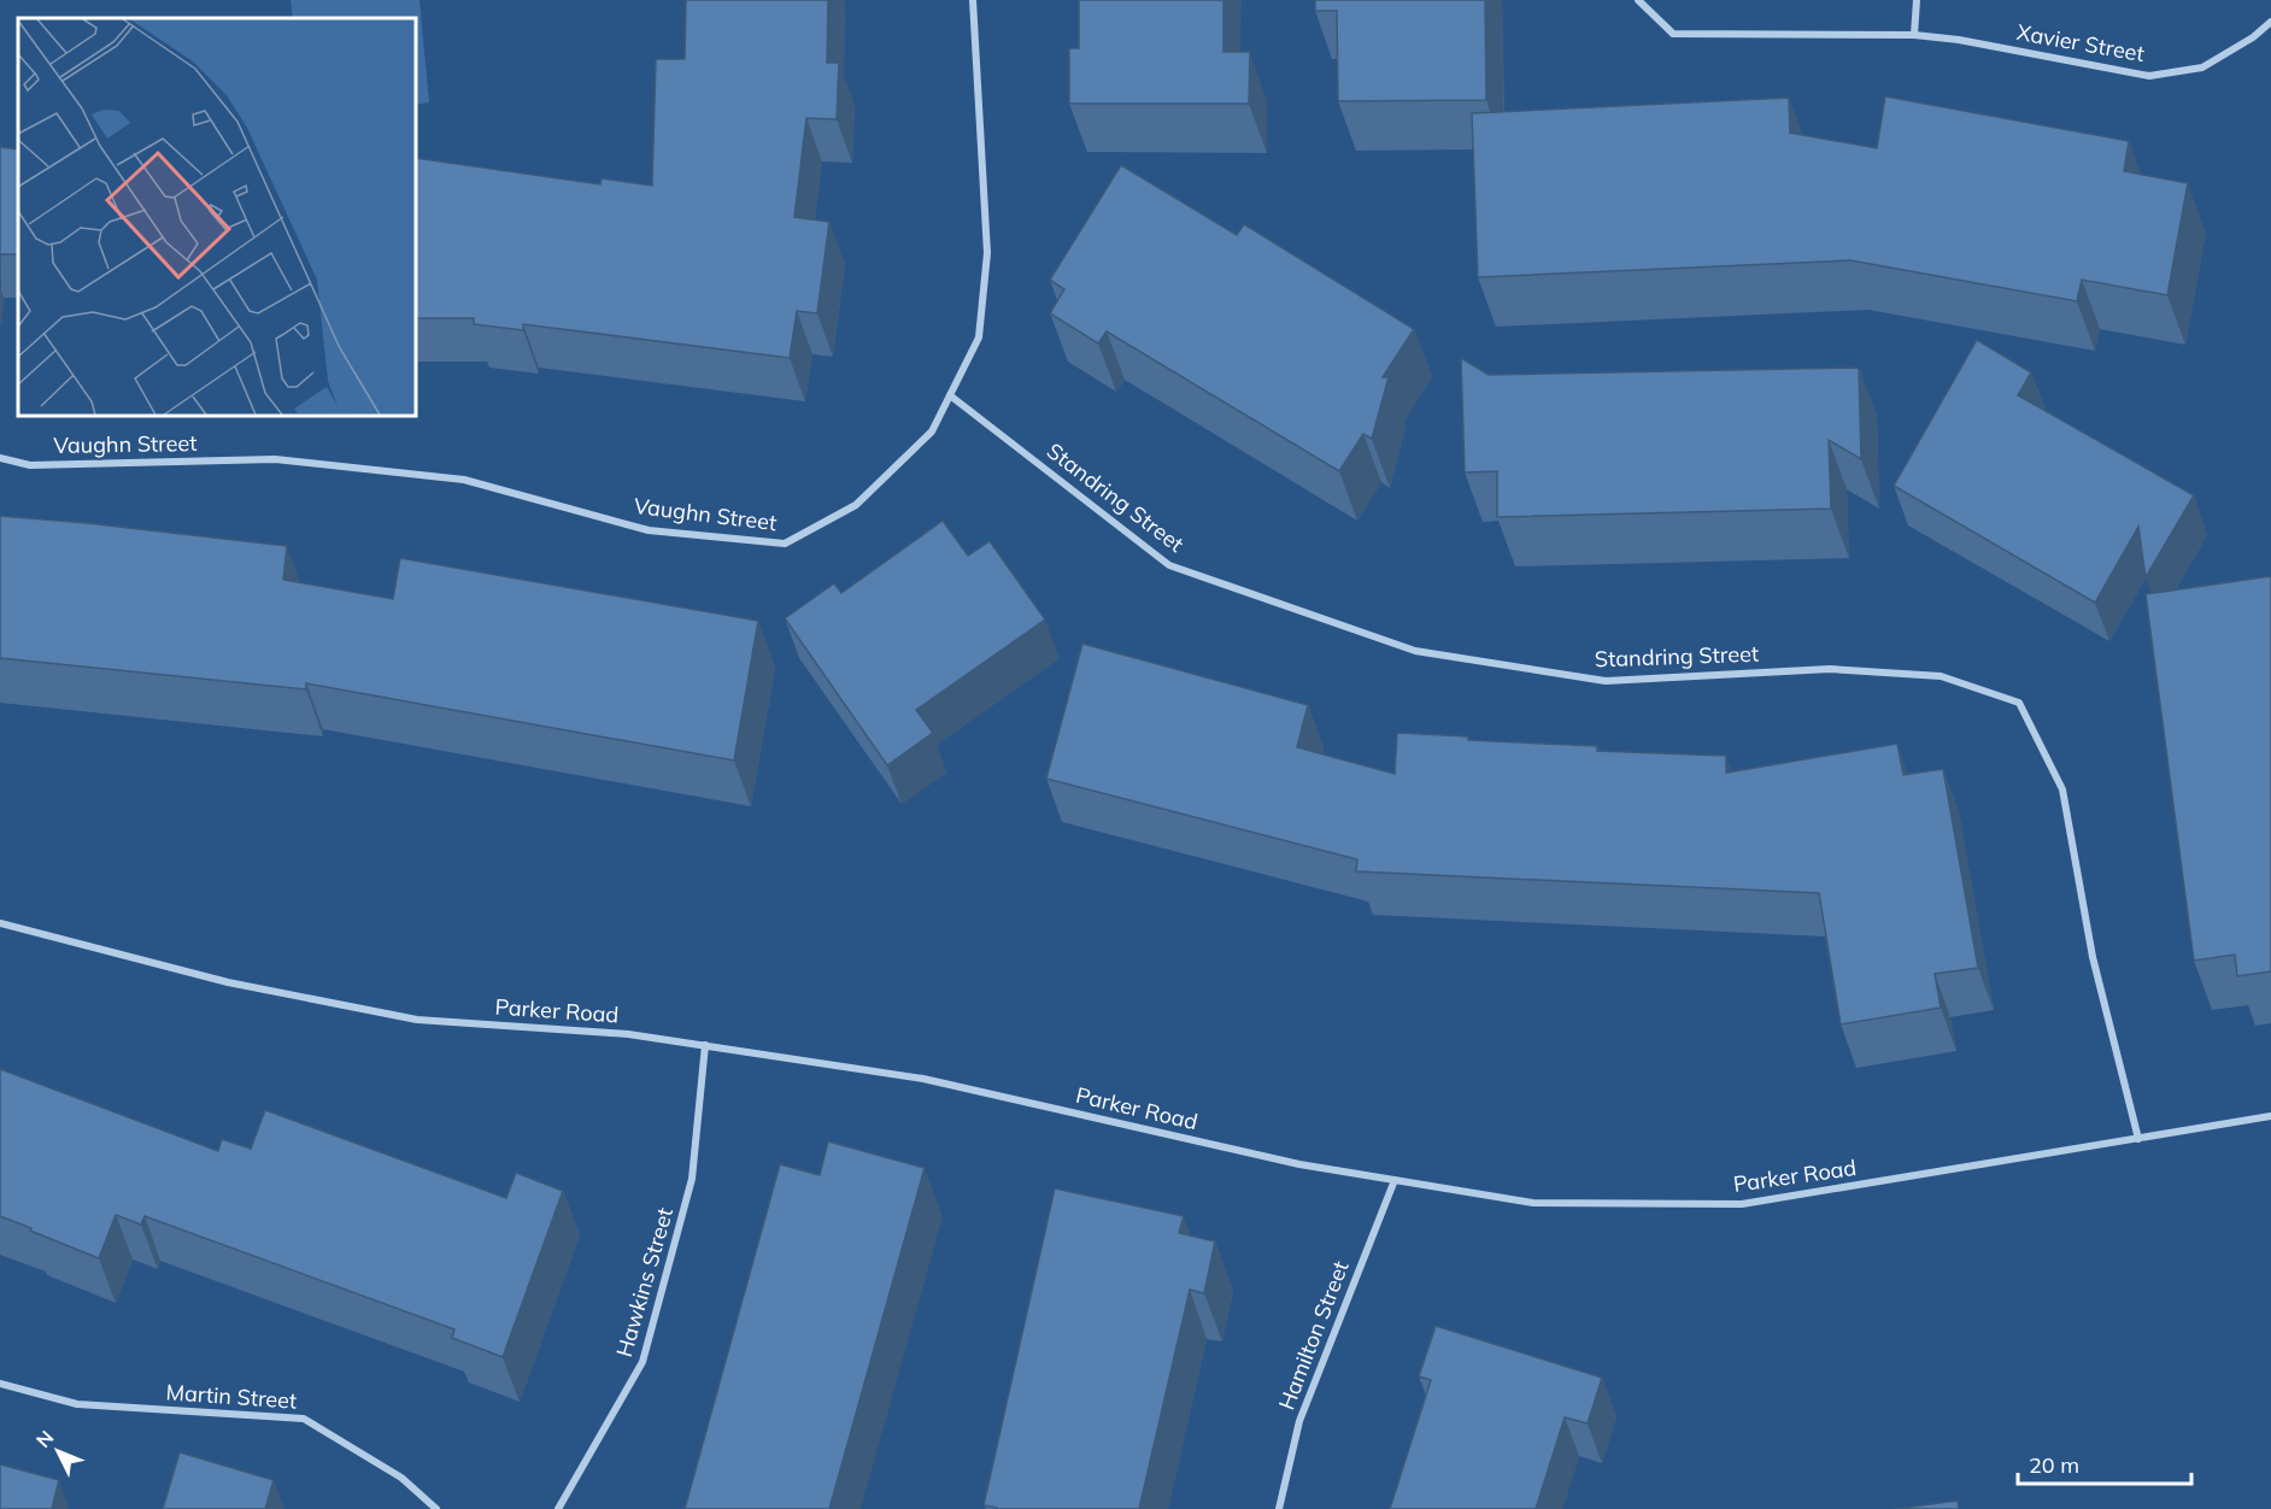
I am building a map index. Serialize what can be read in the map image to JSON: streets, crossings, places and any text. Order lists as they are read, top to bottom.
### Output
{
  "streets": {
    "street": [
      "Xavier Street",
      "Vaughn Street",
      "Standring Street",
      "Parker Road",
      "Hawkins Street",
      "Hamilton Street",
      "Martin Street"
    ]
  },
  "crossings": [
    ["Vaughn Street", "Standring Street"],
    ["Standring Street", "Parker Road"],
    ["Parker Road", "Hawkins Street"],
    ["Parker Road", "Hamilton Street"]
  ],
  "scale_bar": "20 m",
  "north": "top left"
}
